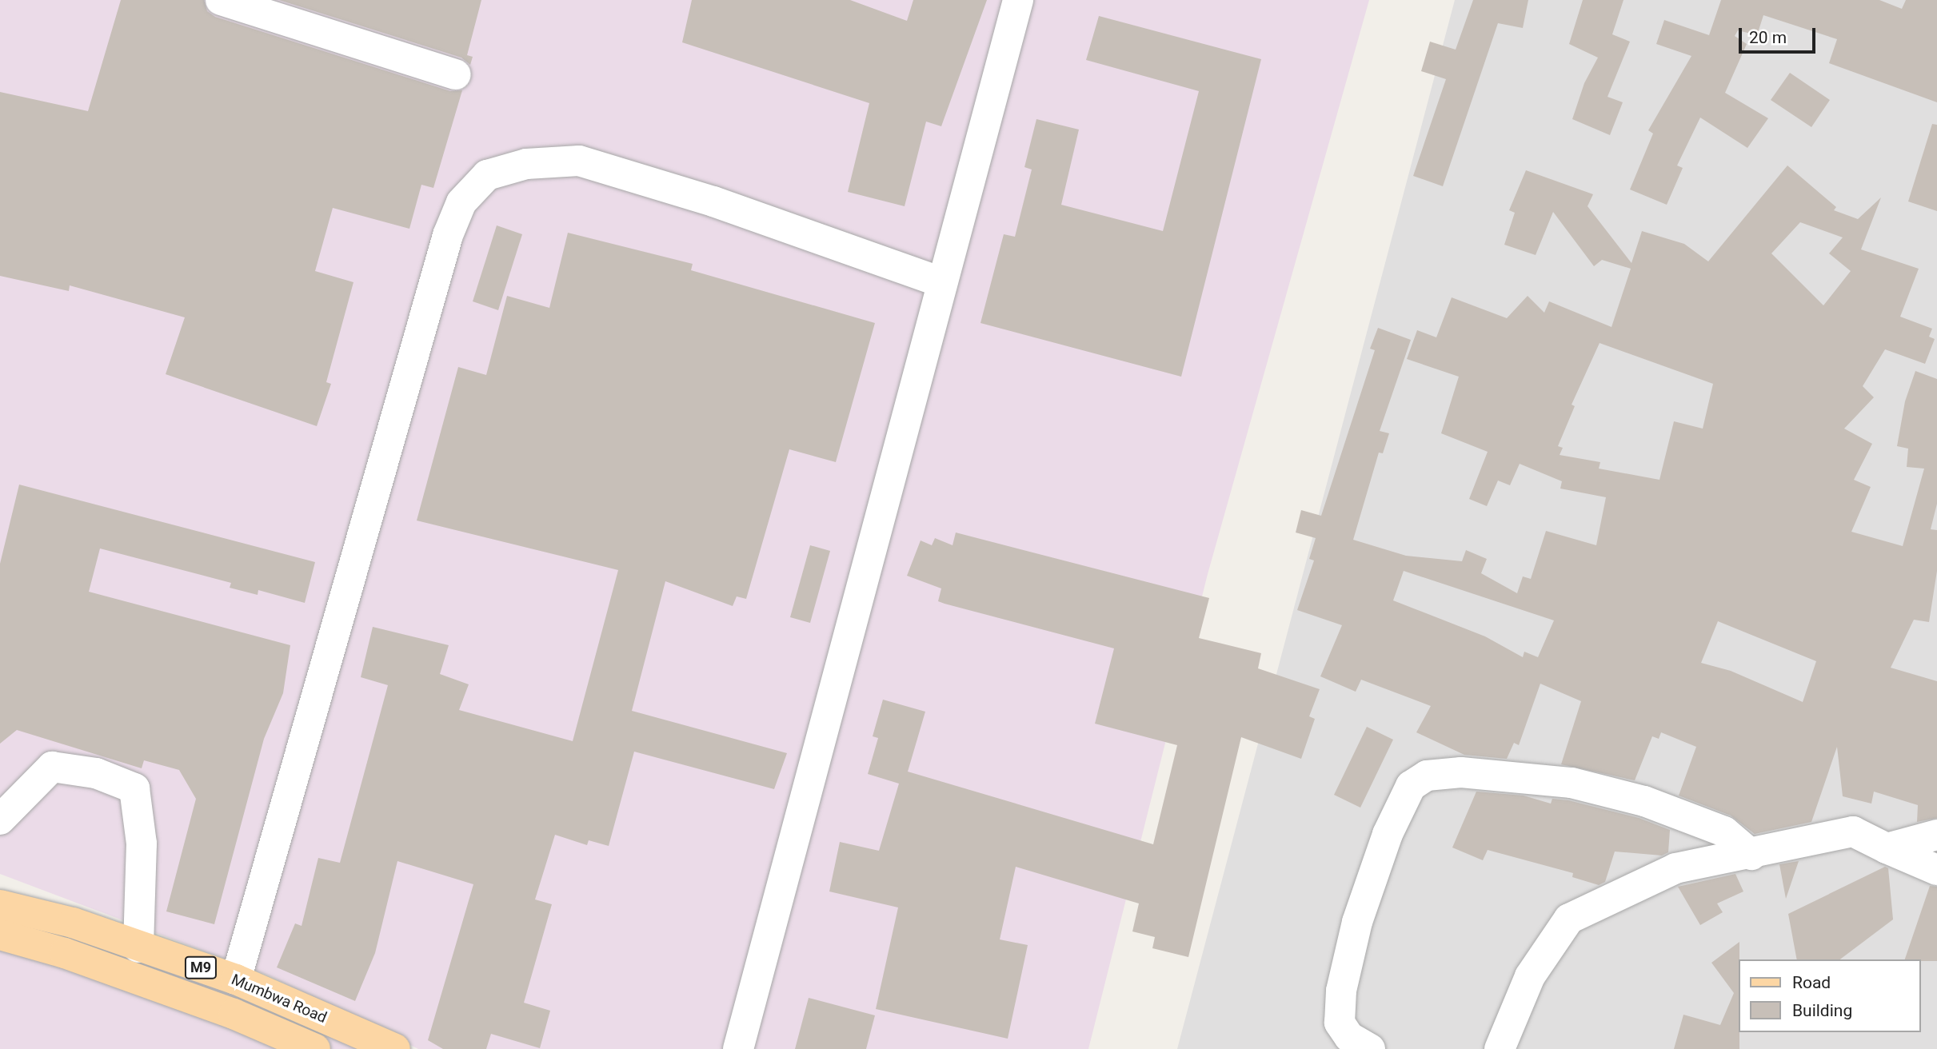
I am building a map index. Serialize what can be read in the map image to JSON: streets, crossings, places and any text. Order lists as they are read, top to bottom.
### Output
{
  "streets": {
    "main road": ["M9", "Mumbwa Road"]
  },
  "legend": ["Road", "Building"],
  "scale_bar": "20 m"
}
